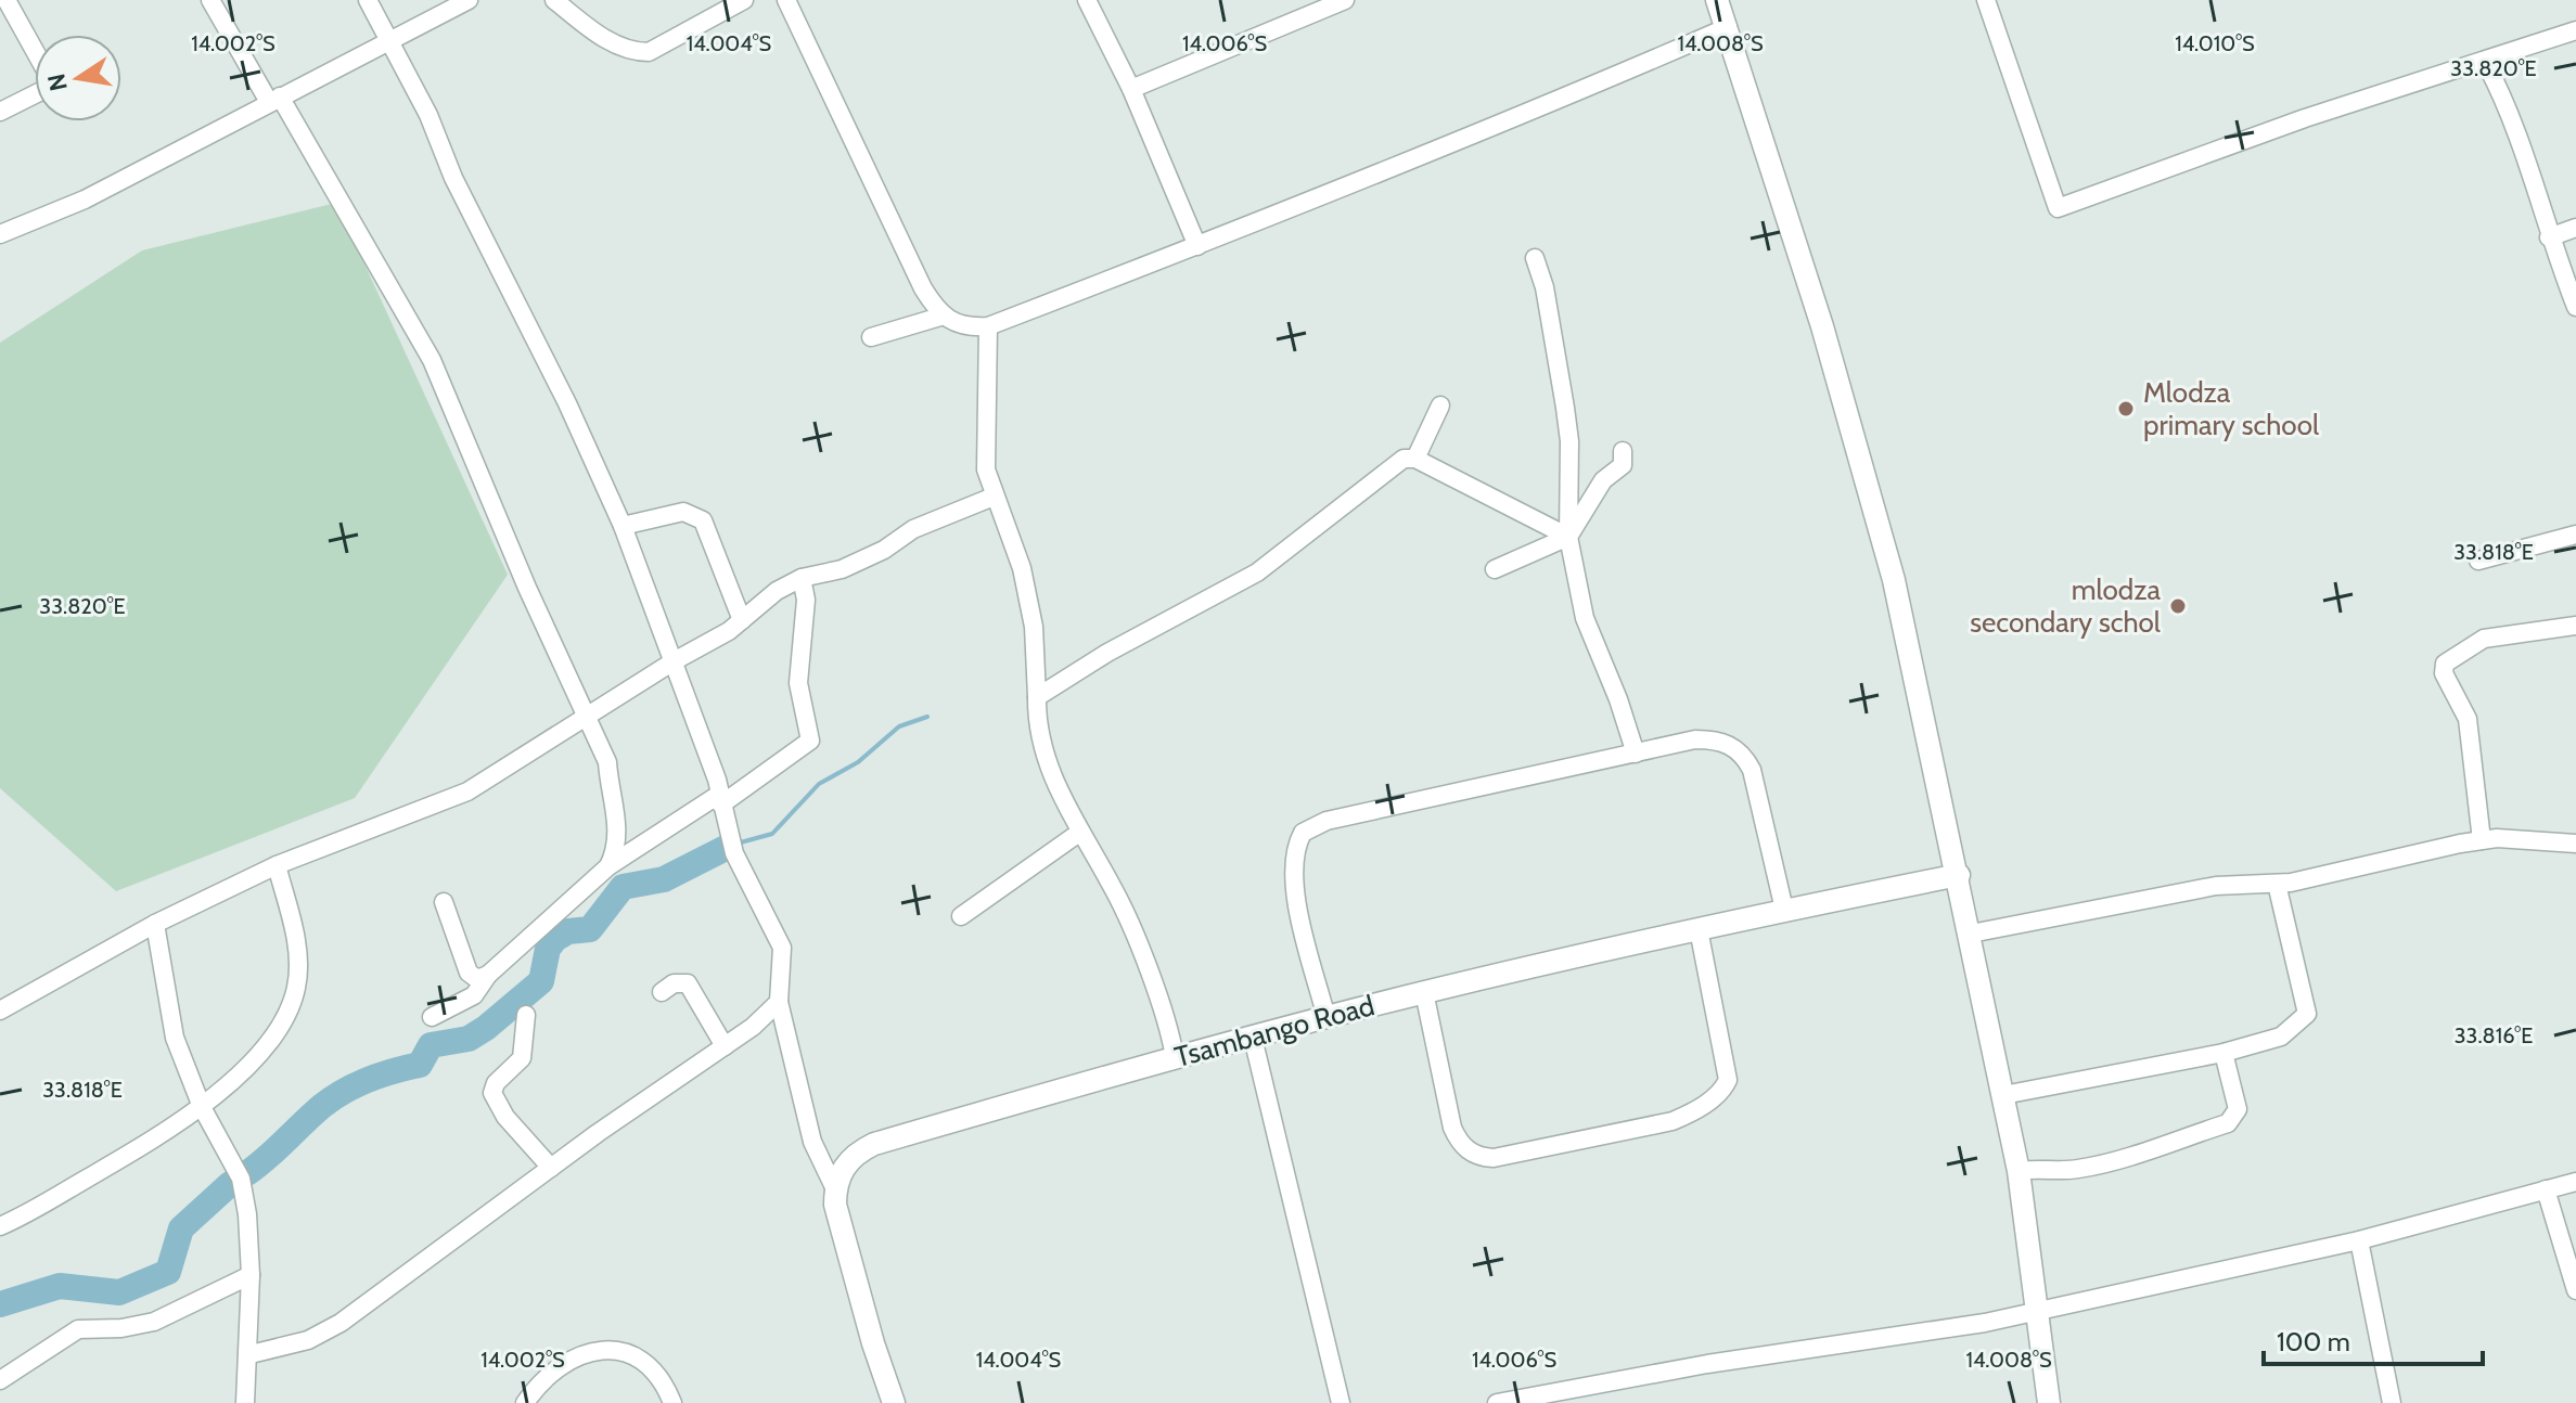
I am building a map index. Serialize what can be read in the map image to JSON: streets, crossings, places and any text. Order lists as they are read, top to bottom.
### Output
{
  "streets": {
    "street": ["Tsambango Road"]
  },
  "places": ["Mlodza primary school", "mlodza secondary schol"],
  "scale_bar": "100 m",
  "north": "left",
  "coordinates": [
    "14.002°S",
    "14.004°S",
    "14.006°S",
    "14.008°S",
    "14.010°S",
    "33.820°E",
    "33.818°E",
    "33.816°E"
  ]
}
